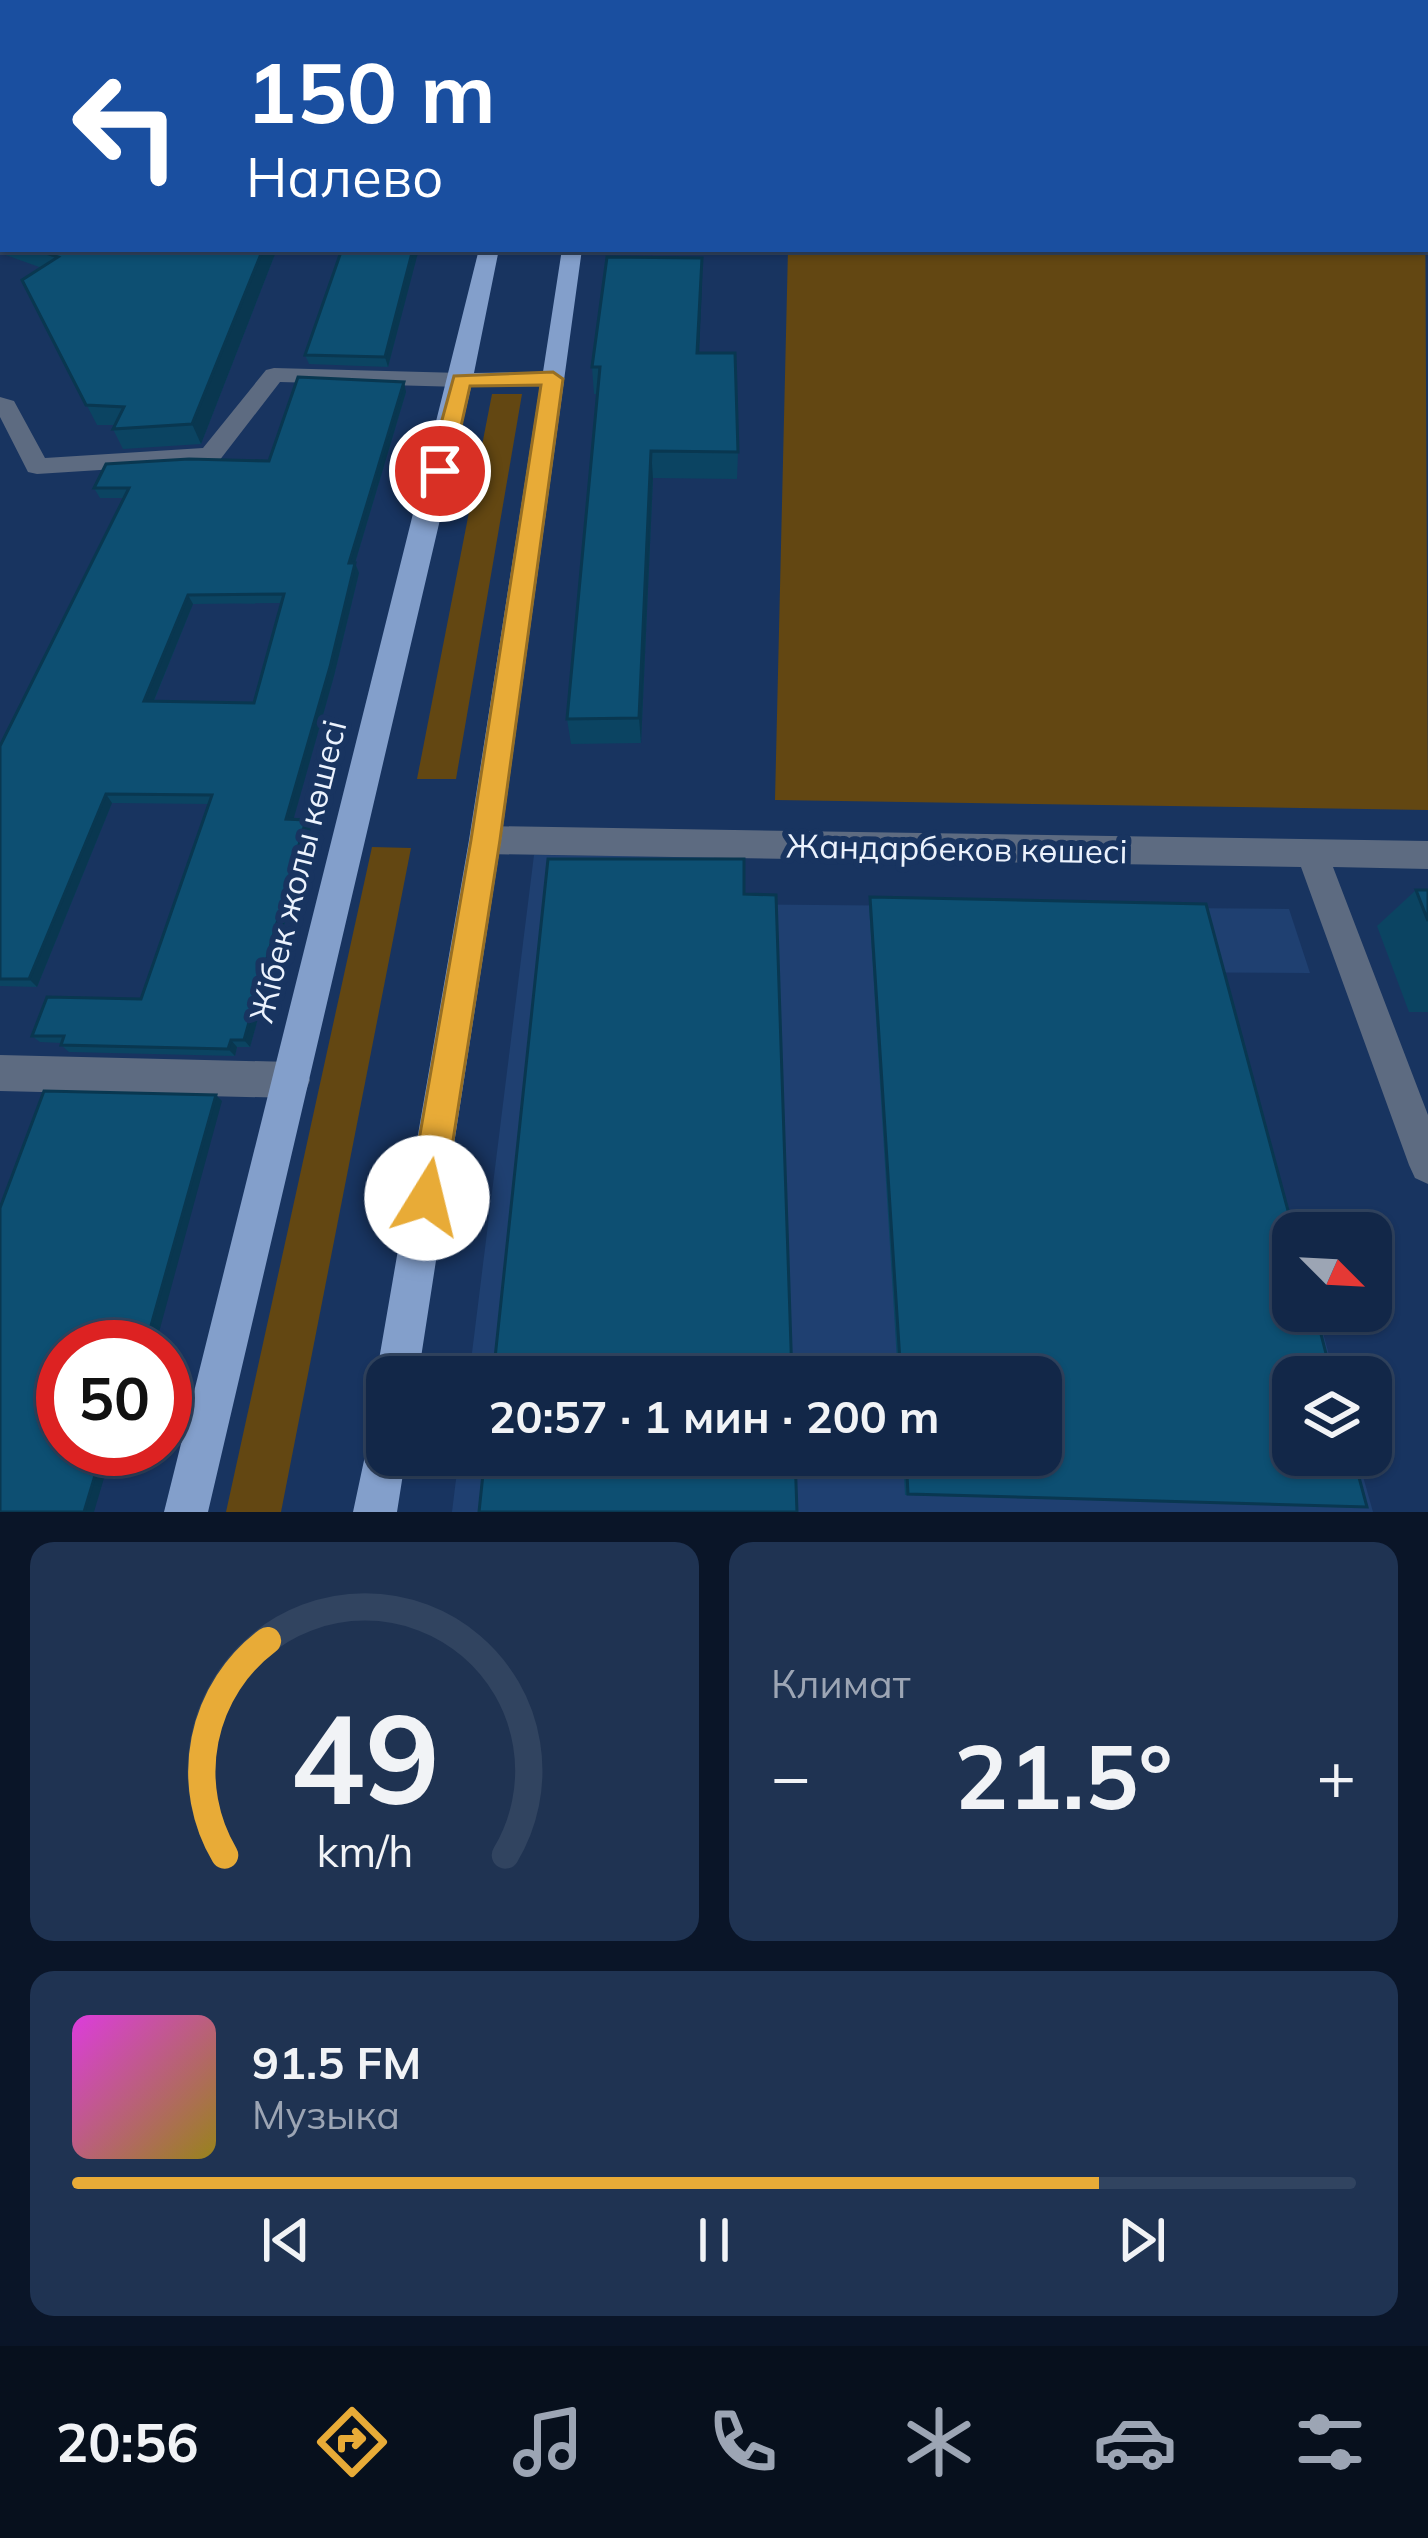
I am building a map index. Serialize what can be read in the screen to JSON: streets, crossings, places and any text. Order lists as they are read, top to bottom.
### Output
{
  "streets": {
    "main road": ["Жібек жолы көшесі"],
    "street": ["Жандарбеков көшесі"]
  },
  "north": "bottom right",
  "page": {
    "turn": ["150 m", "Налево"],
    "limit": "50",
    "trip": "20:57 · 1 мин · 200 m",
    "tile": "Климат",
    "heat": ["−", "21.5°", "+"],
    "song": ["91.5 FM", "Музыка"],
    "tabs": "20:56",
    "gauge": ["49", "km/h"]
  }
}
